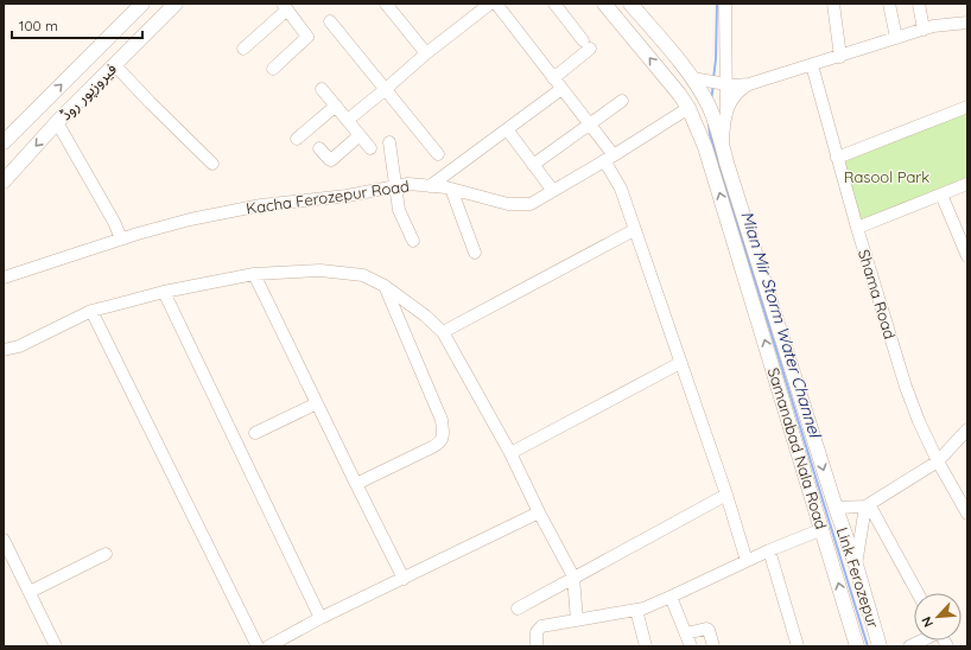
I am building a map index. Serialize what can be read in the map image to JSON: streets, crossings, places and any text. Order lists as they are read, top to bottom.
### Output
{
  "streets": {
    "main road": ["فیروزپور روڈ", "Samanabad Nala Road", "Link Ferozepur"],
    "street": ["Kacha Ferozepur Road", "Shama Road"]
  },
  "crossings": [
    ["Kacha Ferozepur Road", "Samanabad Nala Road"]
  ],
  "water": ["Mian Mir Storm Water Channel"],
  "parks": ["Rasool Park"],
  "scale_bar": "100 m",
  "north": "bottom left"
}
